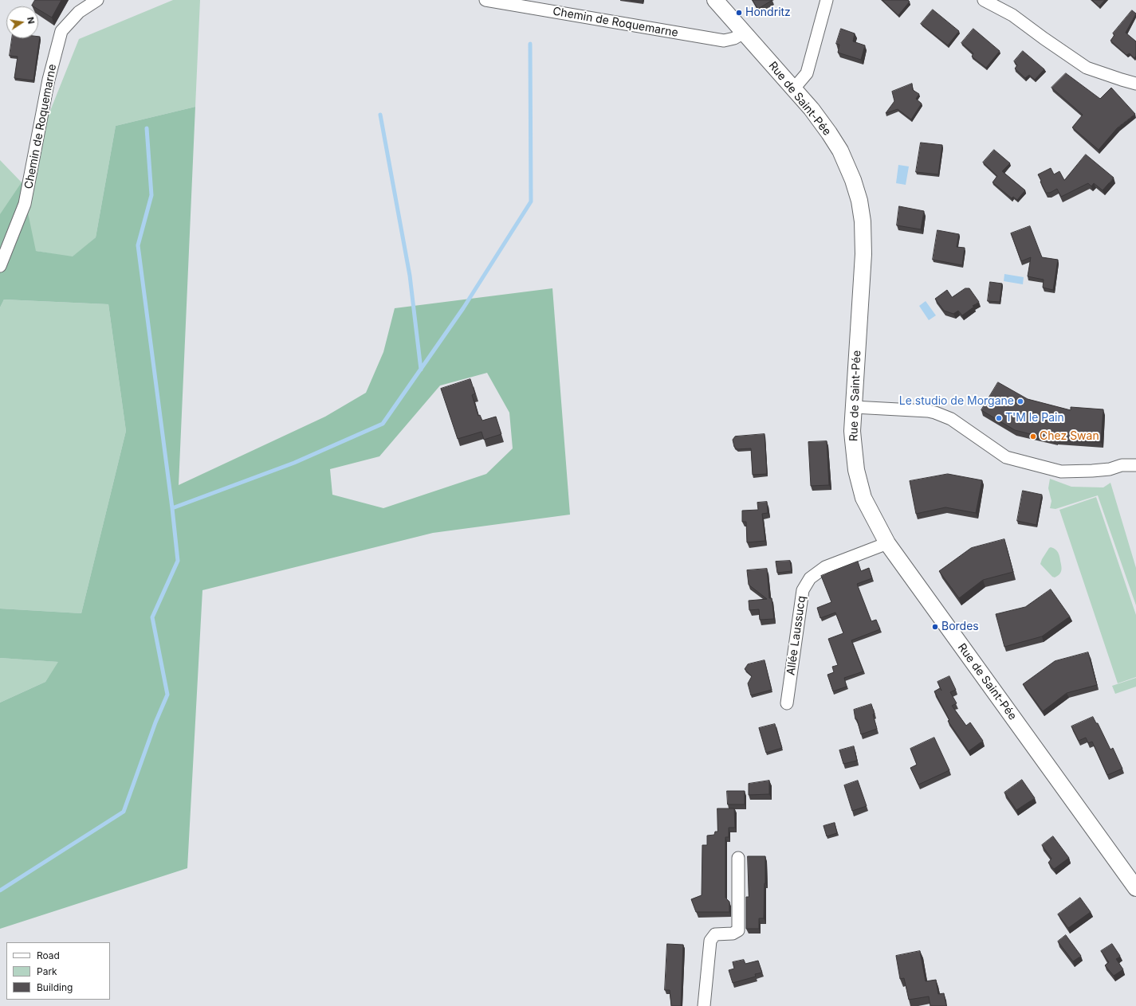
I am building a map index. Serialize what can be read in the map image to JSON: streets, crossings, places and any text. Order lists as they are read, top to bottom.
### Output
{
  "streets": {
    "main road": ["Rue de Saint-Pée"],
    "street": ["Chemin de Roquemarne", "Allée Laussucq"]
  },
  "crossings": [
    ["Chemin de Roquemarne", "Rue de Saint-Pée"],
    ["Rue de Saint-Pée", "Allée Laussucq"]
  ],
  "places": [
    "Hondritz",
    "Le studio de Morgane",
    "T'M le Pain",
    "Chez Swan",
    "Bordes"
  ],
  "legend": ["Road", "Park", "Building"],
  "north": "right"
}
